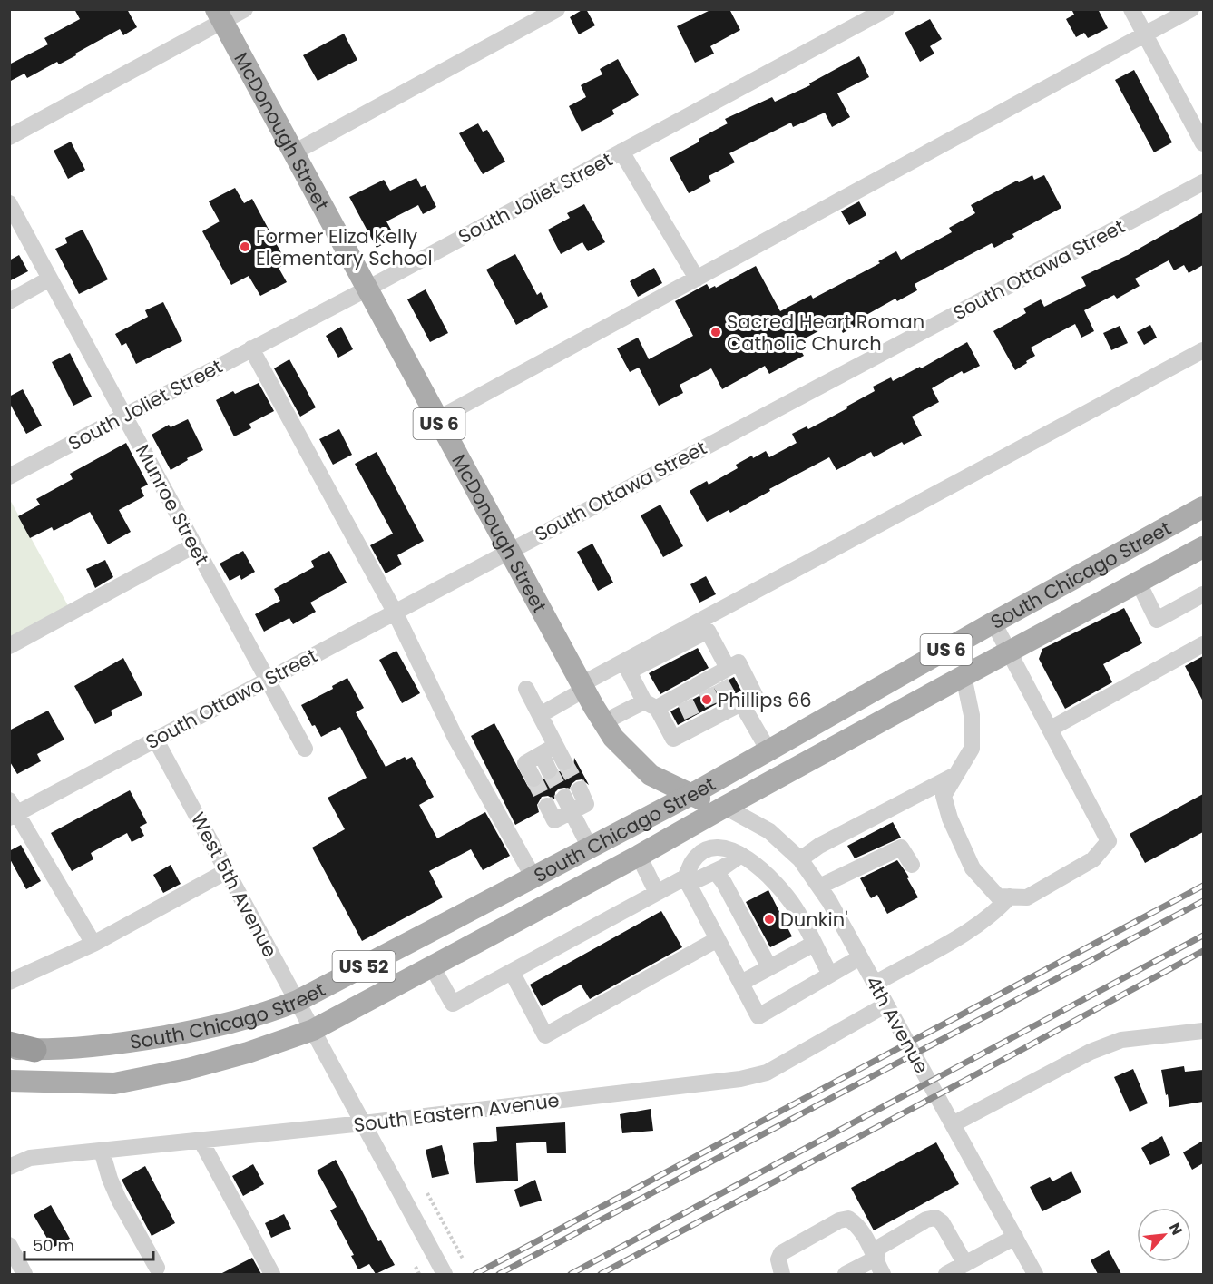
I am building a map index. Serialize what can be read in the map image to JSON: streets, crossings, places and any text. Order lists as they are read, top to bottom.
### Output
{
  "streets": {
    "main road": [
      "McDonough Street",
      "US 6",
      "South Chicago Street",
      "US 52"
    ],
    "street": [
      "South Joliet Street",
      "South Ottawa Street",
      "Munroe Street",
      "West 5th Avenue",
      "4th Avenue",
      "South Eastern Avenue"
    ]
  },
  "crossings": [
    ["McDonough Street", "South Joliet Street"],
    ["McDonough Street", "South Ottawa Street"],
    ["McDonough Street", "South Chicago Street"],
    ["McDonough Street", "4th Avenue"],
    ["South Joliet Street", "Munroe Street"],
    ["South Ottawa Street", "Munroe Street"],
    ["South Ottawa Street", "West 5th Avenue"],
    ["South Chicago Street", "West 5th Avenue"],
    ["South Chicago Street", "4th Avenue"],
    ["West 5th Avenue", "South Eastern Avenue"],
    ["4th Avenue", "South Eastern Avenue"]
  ],
  "places": [
    "Former Eliza Kelly Elementary School",
    "Sacred Heart Roman Catholic Church",
    "Phillips 66",
    "Dunkin'"
  ],
  "scale_bar": "50 m",
  "north": "top right"
}
